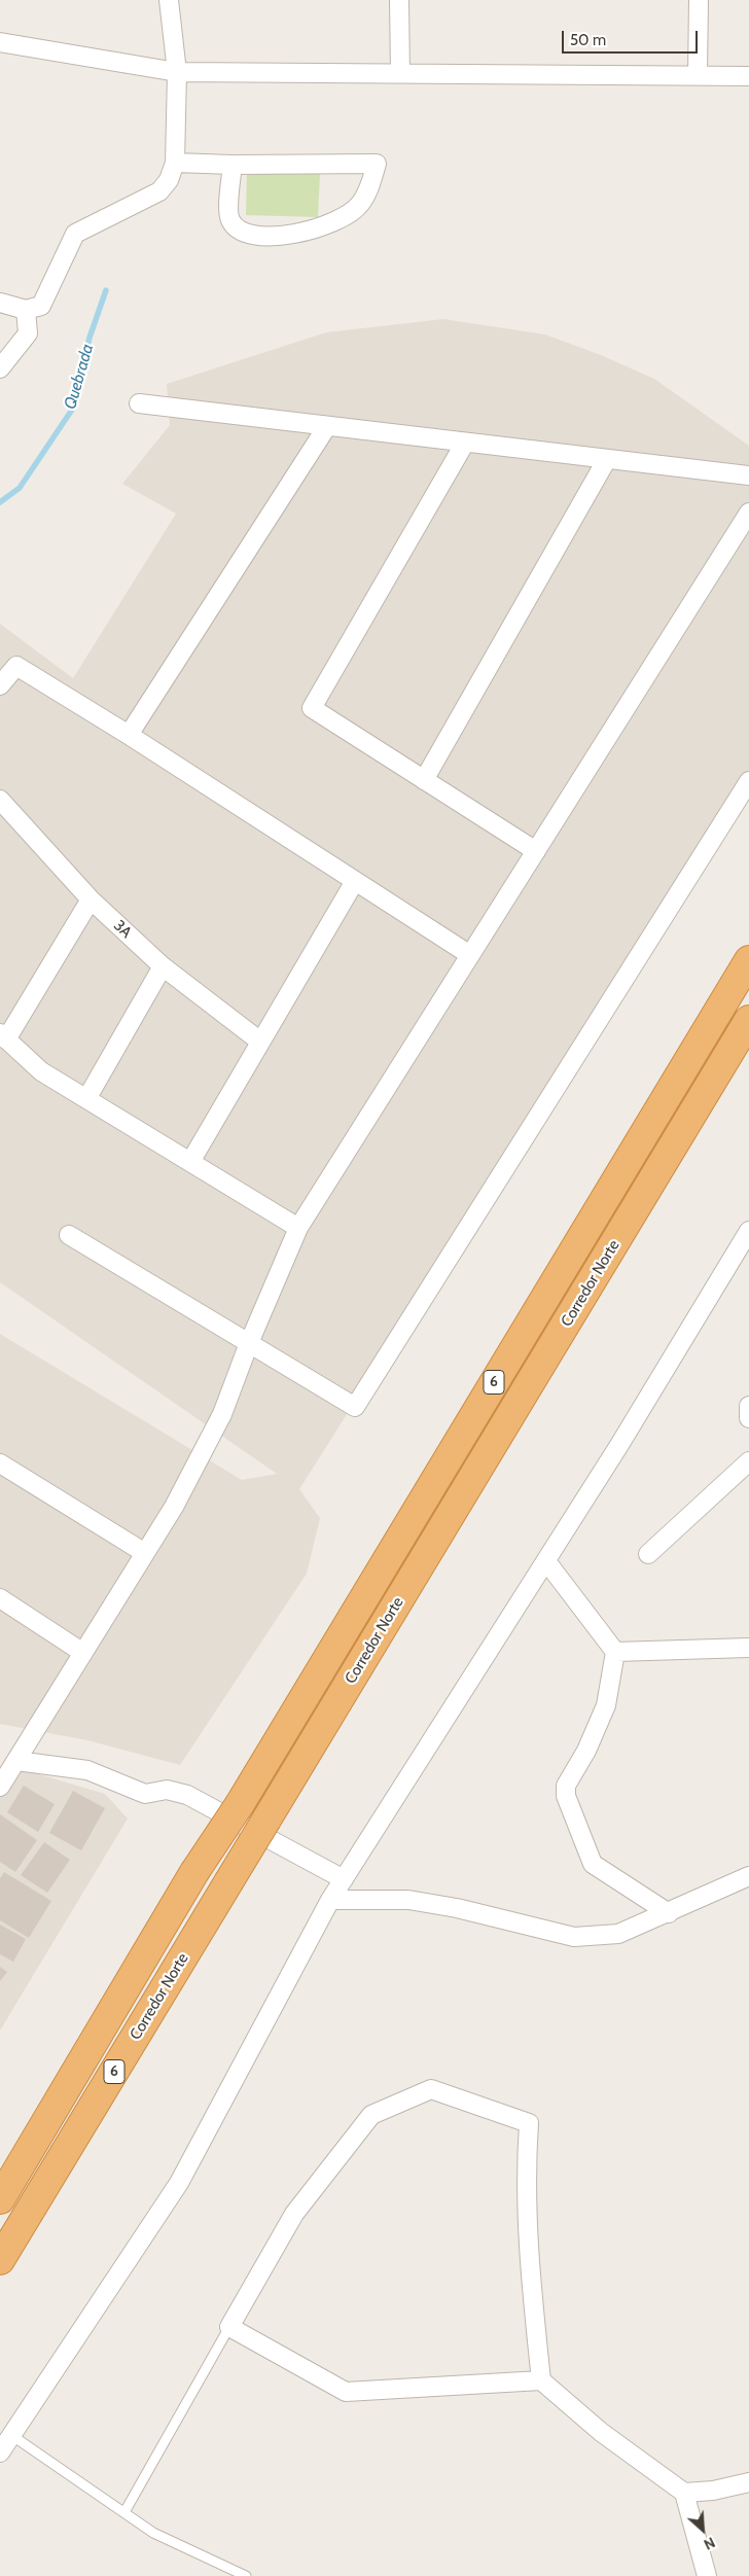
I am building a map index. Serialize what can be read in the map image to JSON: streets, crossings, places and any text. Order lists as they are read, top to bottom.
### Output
{
  "streets": {
    "highway": ["Corredor Norte", "6"],
    "street": ["3A"]
  },
  "water": ["Quebrada"],
  "scale_bar": "50 m",
  "north": "bottom right"
}
